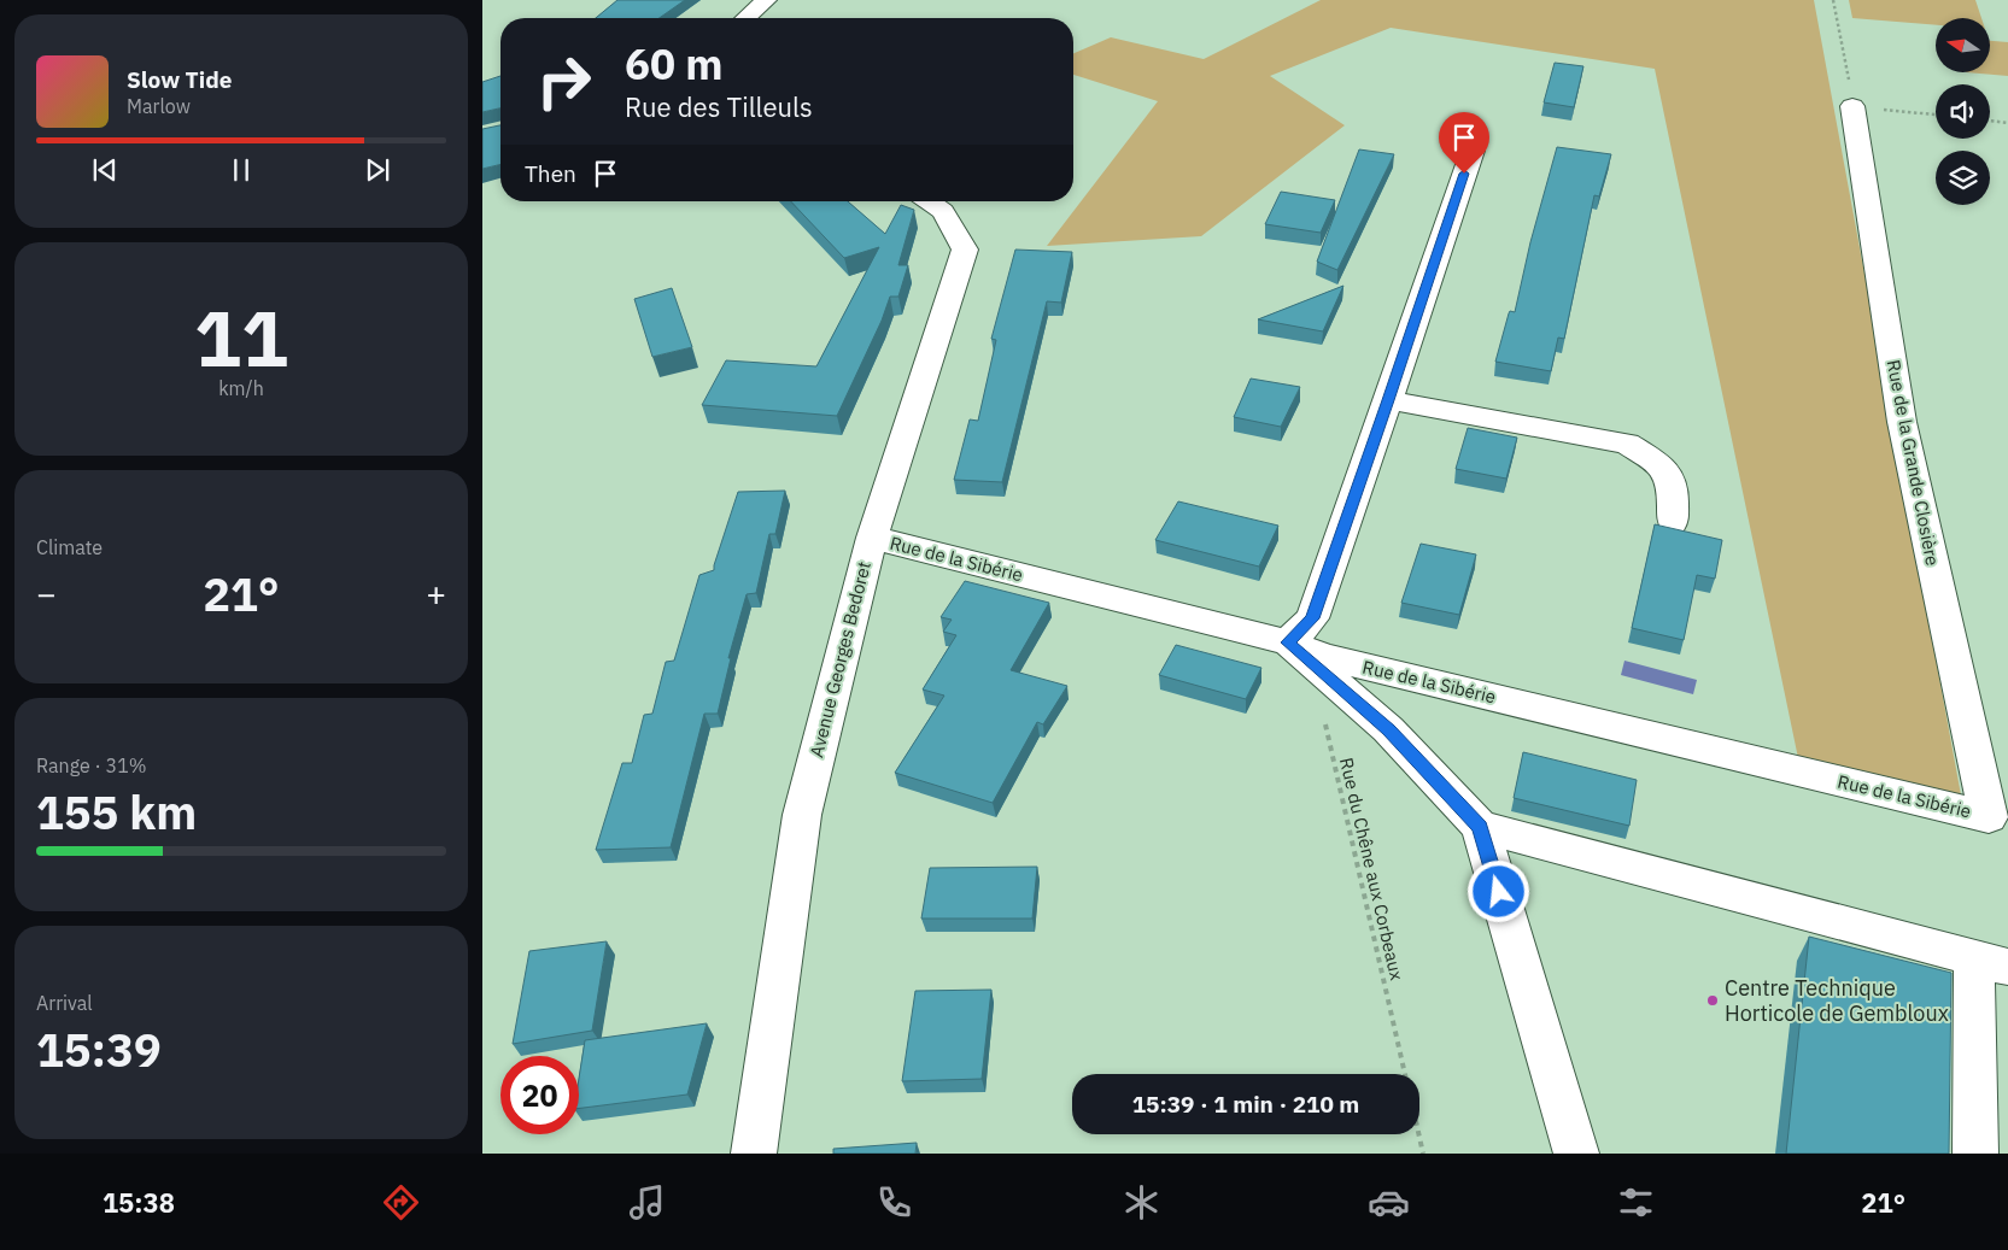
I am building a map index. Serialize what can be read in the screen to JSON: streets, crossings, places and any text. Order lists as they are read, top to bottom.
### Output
{
  "streets": {
    "street": ["Rue de la Grande Closière", "Rue de la Sibérie", "Avenue Georges Bedoret"],
    "path": ["Rue du Chêne aux Corbeaux"]
  },
  "crossings": [
    ["Rue de la Grande Closière", "Rue de la Sibérie"],
    ["Rue de la Sibérie", "Avenue Georges Bedoret"]
  ],
  "places": ["Centre Technique Horticole de Gembloux"],
  "north": "left",
  "page": {
    "turn": ["60 m", "Rue des Tilleuls"],
    "song": ["Slow Tide", "Marlow"],
    "then": "Then",
    "tile": [
      ["11", "km/h"],
      "Climate",
      ["Range · 31%", "155 km"],
      ["Arrival", "15:39"]
    ],
    "heat": ["−", "21°", "+"],
    "limit": "20",
    "trip": "15:39 · 1 min · 210 m",
    "tabs": ["15:38", "21°"]
  }
}
